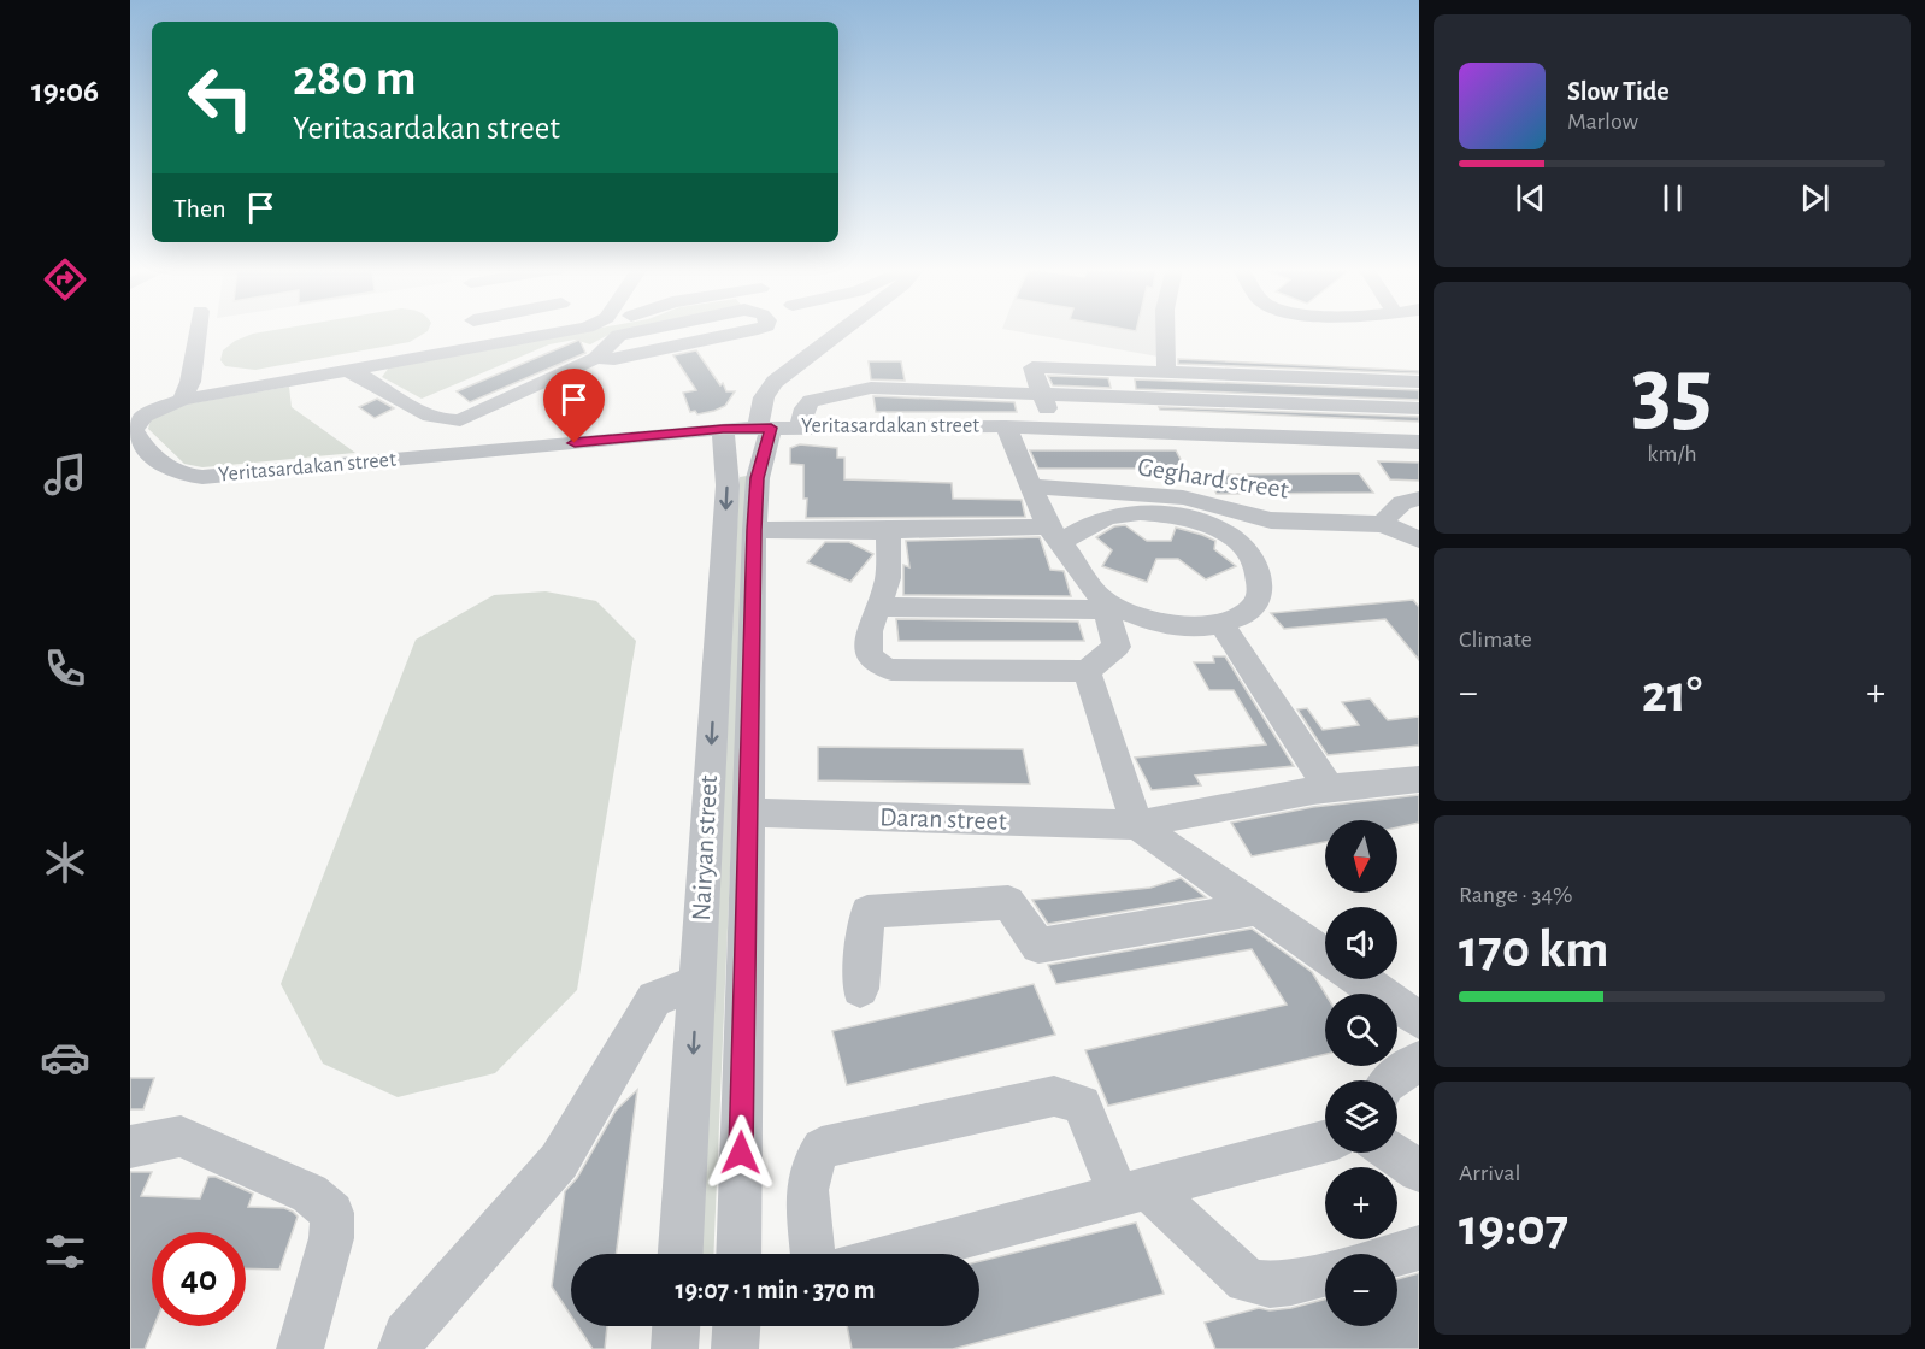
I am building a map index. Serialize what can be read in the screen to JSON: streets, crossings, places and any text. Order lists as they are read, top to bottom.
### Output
{
  "streets": {
    "street": [
      "Yeritasardakan street",
      "Geghard street",
      "Daran street",
      "Nairyan street"
    ]
  },
  "crossings": [
    ["Yeritasardakan street", "Nairyan street"],
    ["Daran street", "Nairyan street"]
  ],
  "north": "bottom",
  "page": {
    "tabs": "19:06",
    "turn": ["280 m", "Yeritasardakan street"],
    "song": ["Slow Tide", "Marlow"],
    "then": "Then",
    "tile": [
      ["35", "km/h"],
      "Climate",
      ["Range · 34%", "170 km"],
      ["Arrival", "19:07"]
    ],
    "heat": ["−", "21°", "+"],
    "map_buttons": ["+", "−"],
    "limit": "40",
    "trip": "19:07 · 1 min · 370 m"
  }
}
